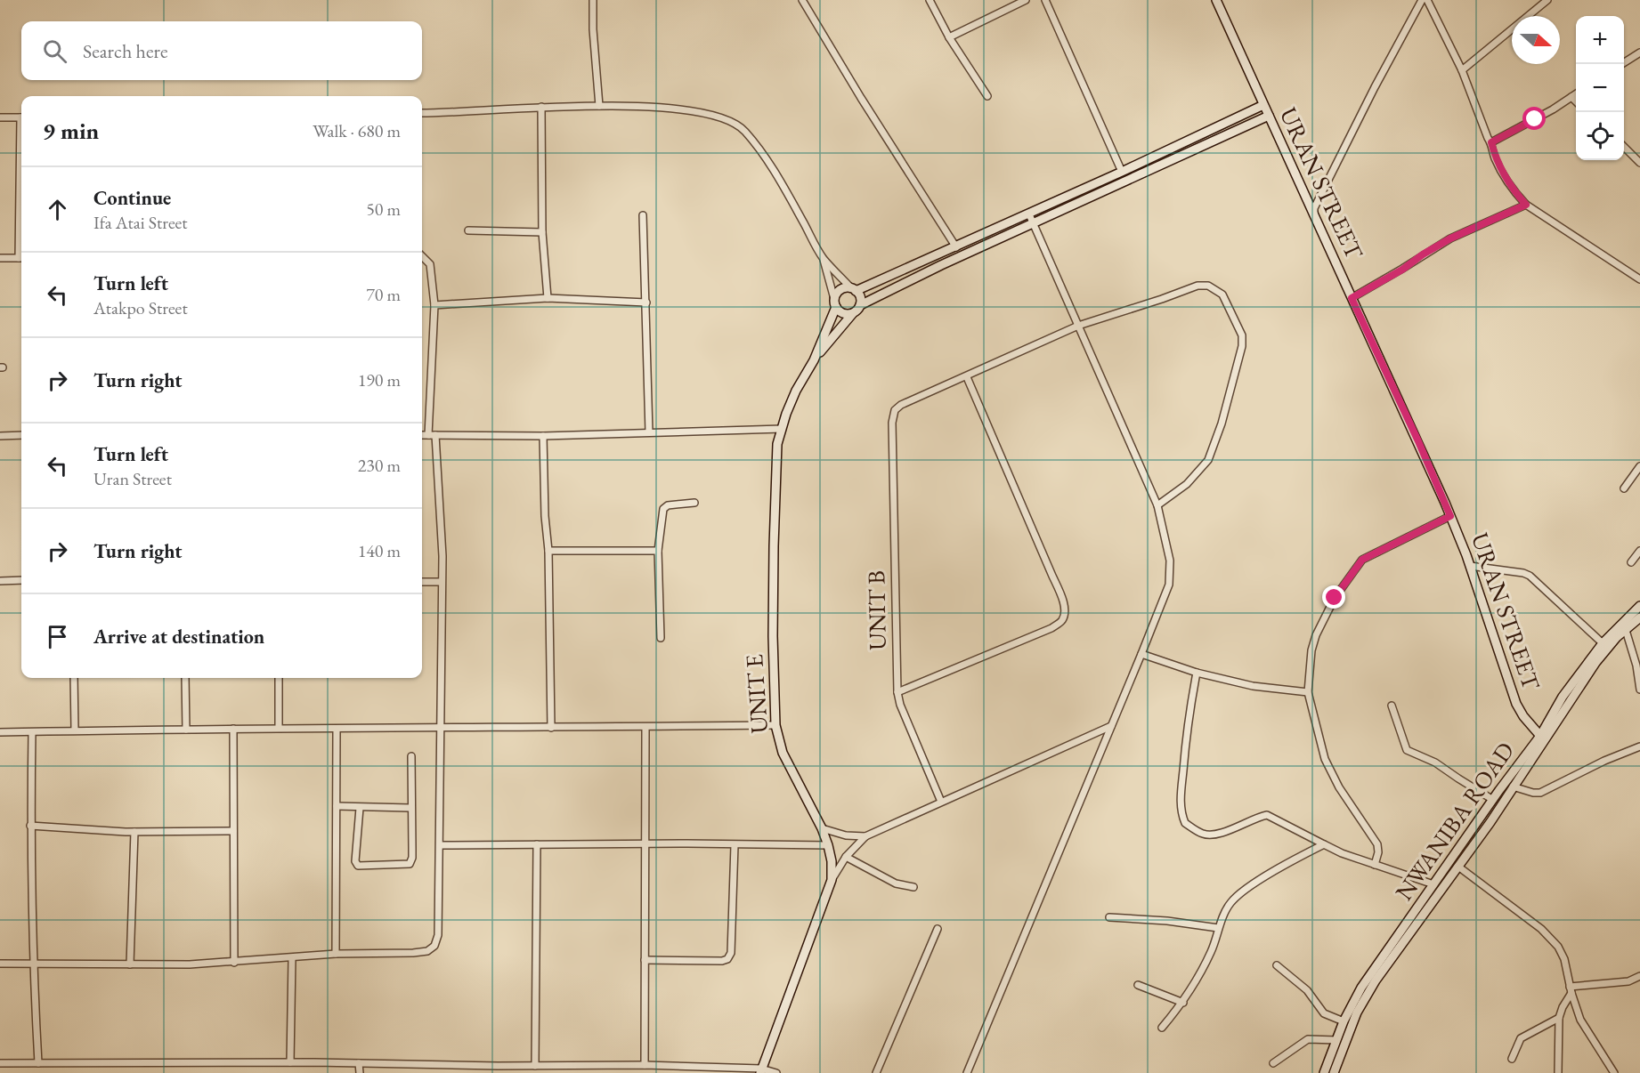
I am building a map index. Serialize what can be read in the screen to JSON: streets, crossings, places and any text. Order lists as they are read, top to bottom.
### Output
{
  "streets": {
    "street": [
      "URAN STREET",
      "UNIT B",
      "UNIT E",
      "NWANIBA ROAD"
    ]
  },
  "crossings": [
    ["URAN STREET", "NWANIBA ROAD"]
  ],
  "north": "right",
  "page": {
    "map_buttons": ["+", "−"],
    "search": "Search here",
    "heading": ["9 min", "Walk · 680 m"],
    "list": [
      ["Continue", "Ifa Atai Street", "50 m"],
      ["Turn left", "Atakpo Street", "70 m"],
      ["Turn right", "190 m"],
      ["Turn left", "Uran Street", "230 m"],
      ["Turn right", "140 m"],
      "Arrive at destination"
    ]
  }
}
